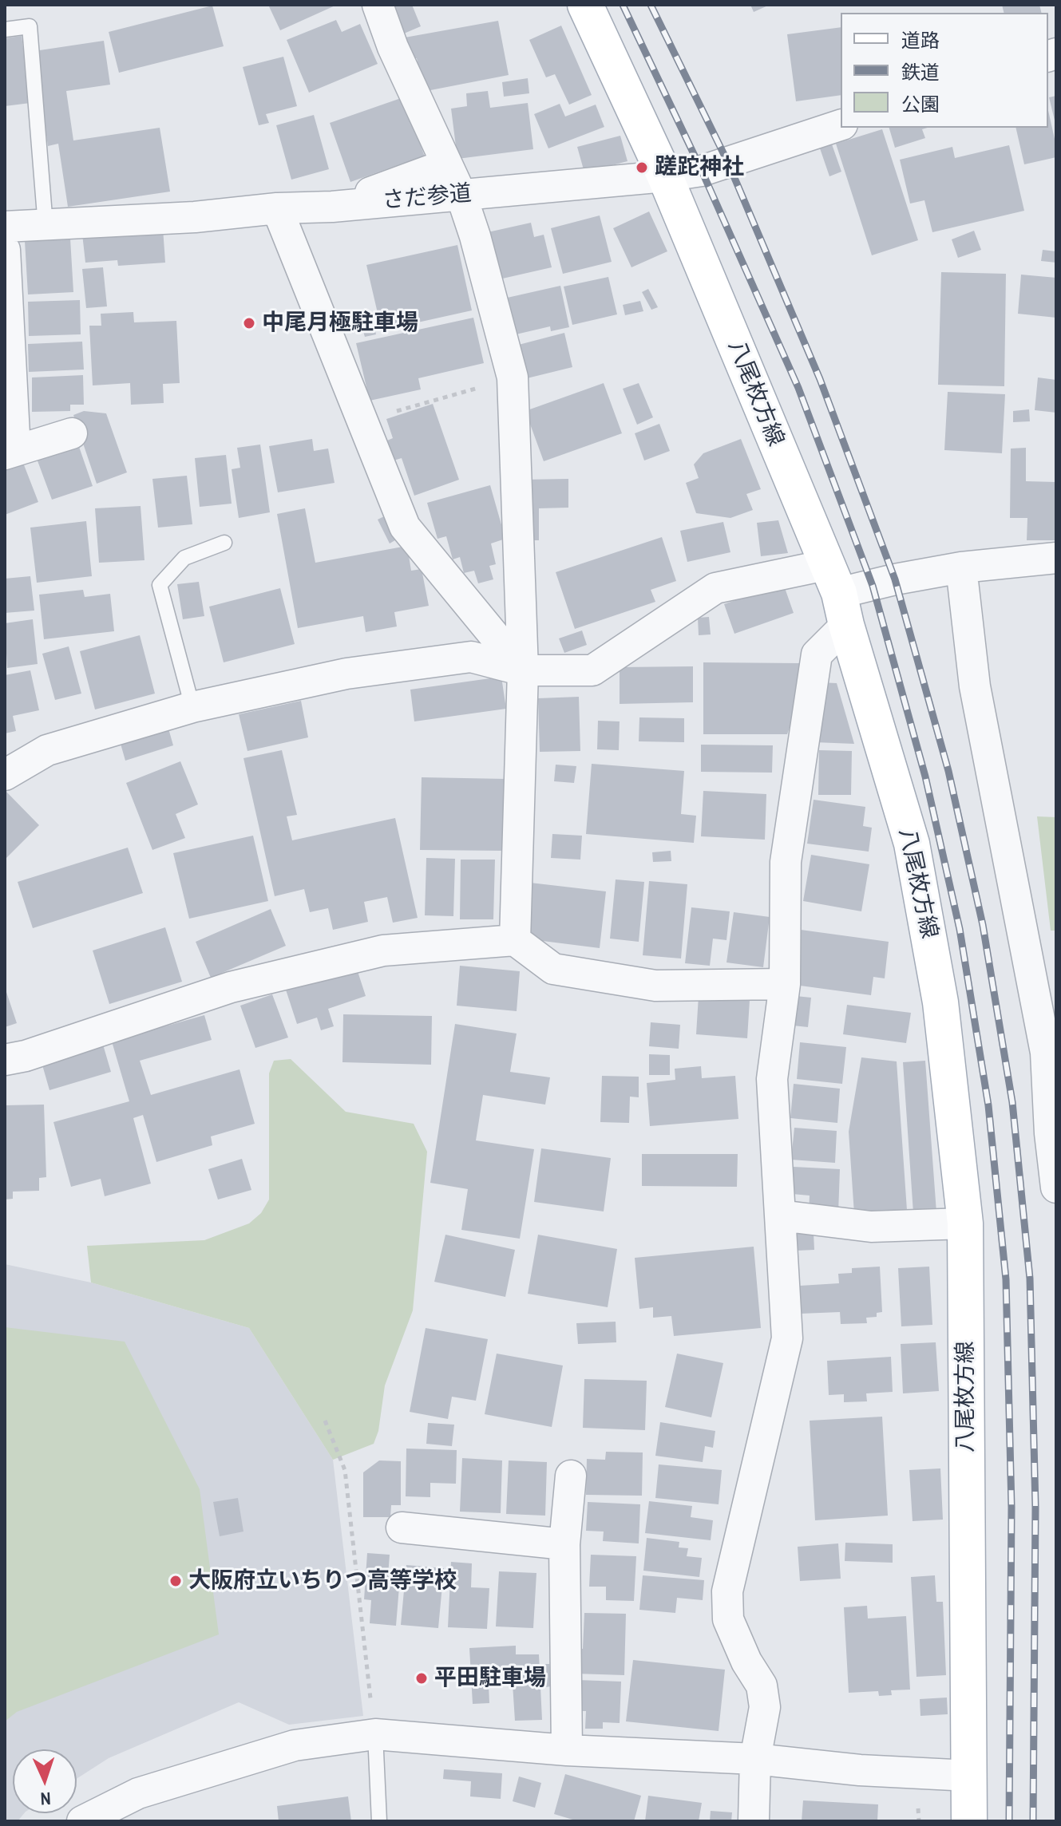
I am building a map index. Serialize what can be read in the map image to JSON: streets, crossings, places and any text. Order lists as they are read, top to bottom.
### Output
{
  "streets": {
    "main road": ["八尾枚方線"],
    "street": ["さだ参道"]
  },
  "crossings": [
    ["さだ参道", "八尾枚方線"]
  ],
  "places": [
    "蹉跎神社",
    "中尾月極駐車場",
    "大阪府立いちりつ高等学校",
    "平田駐車場"
  ],
  "legend": ["道路", "鉄道", "公園"],
  "north": "bottom"
}
